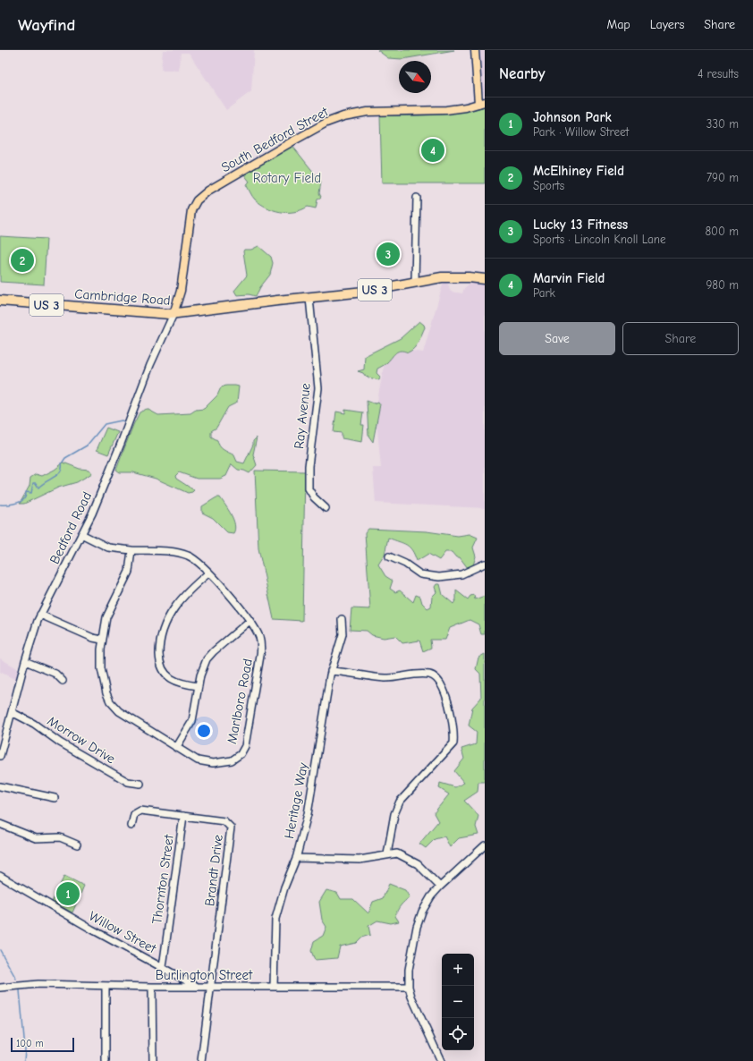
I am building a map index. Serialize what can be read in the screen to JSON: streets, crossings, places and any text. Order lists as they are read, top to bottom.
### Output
{
  "streets": {
    "highway": ["US 3", "Cambridge Road"],
    "main road": ["South Bedford Street"],
    "street": [
      "Ray Avenue",
      "Bedford Road",
      "Marlboro Road",
      "Morrow Drive",
      "Heritage Way",
      "Brandt Drive",
      "Thornton Street",
      "Willow Street",
      "Burlington Street"
    ]
  },
  "crossings": [
    ["South Bedford Street", "Cambridge Road"],
    ["South Bedford Street", "Bedford Road"],
    ["US 3", "Cambridge Road"],
    ["US 3", "Ray Avenue"],
    ["Cambridge Road", "Ray Avenue"],
    ["Cambridge Road", "Bedford Road"],
    ["Bedford Road", "Marlboro Road"],
    ["Bedford Road", "Morrow Drive"],
    ["Heritage Way", "Burlington Street"],
    ["Brandt Drive", "Thornton Street"],
    ["Brandt Drive", "Burlington Street"],
    ["Thornton Street", "Willow Street"],
    ["Willow Street", "Burlington Street"]
  ],
  "parks": ["Rotary Field"],
  "scale_bar": "100 m",
  "north": "bottom right",
  "page": {
    "header": "Wayfind",
    "nav": ["Map", "Layers", "Share"],
    "heading": ["Nearby", "4 results"],
    "list": [
      {
        "mark": "1",
        "name": "Johnson Park",
        "note": "Park · Willow Street",
        "value": "330 m"
      },
      {
        "mark": "2",
        "name": "McElhiney Field",
        "note": "Sports",
        "value": "790 m"
      },
      {
        "mark": "3",
        "name": "Lucky 13 Fitness",
        "note": "Sports · Lincoln Knoll Lane",
        "value": "800 m"
      },
      {
        "mark": "4",
        "name": "Marvin Field",
        "note": "Park",
        "value": "980 m"
      }
    ],
    "pins": [
      "4",
      "3",
      "2",
      "1"
    ],
    "buttons": ["Save", "Share"],
    "map_buttons": ["+", "−"],
    "scale": "100 m"
  }
}
